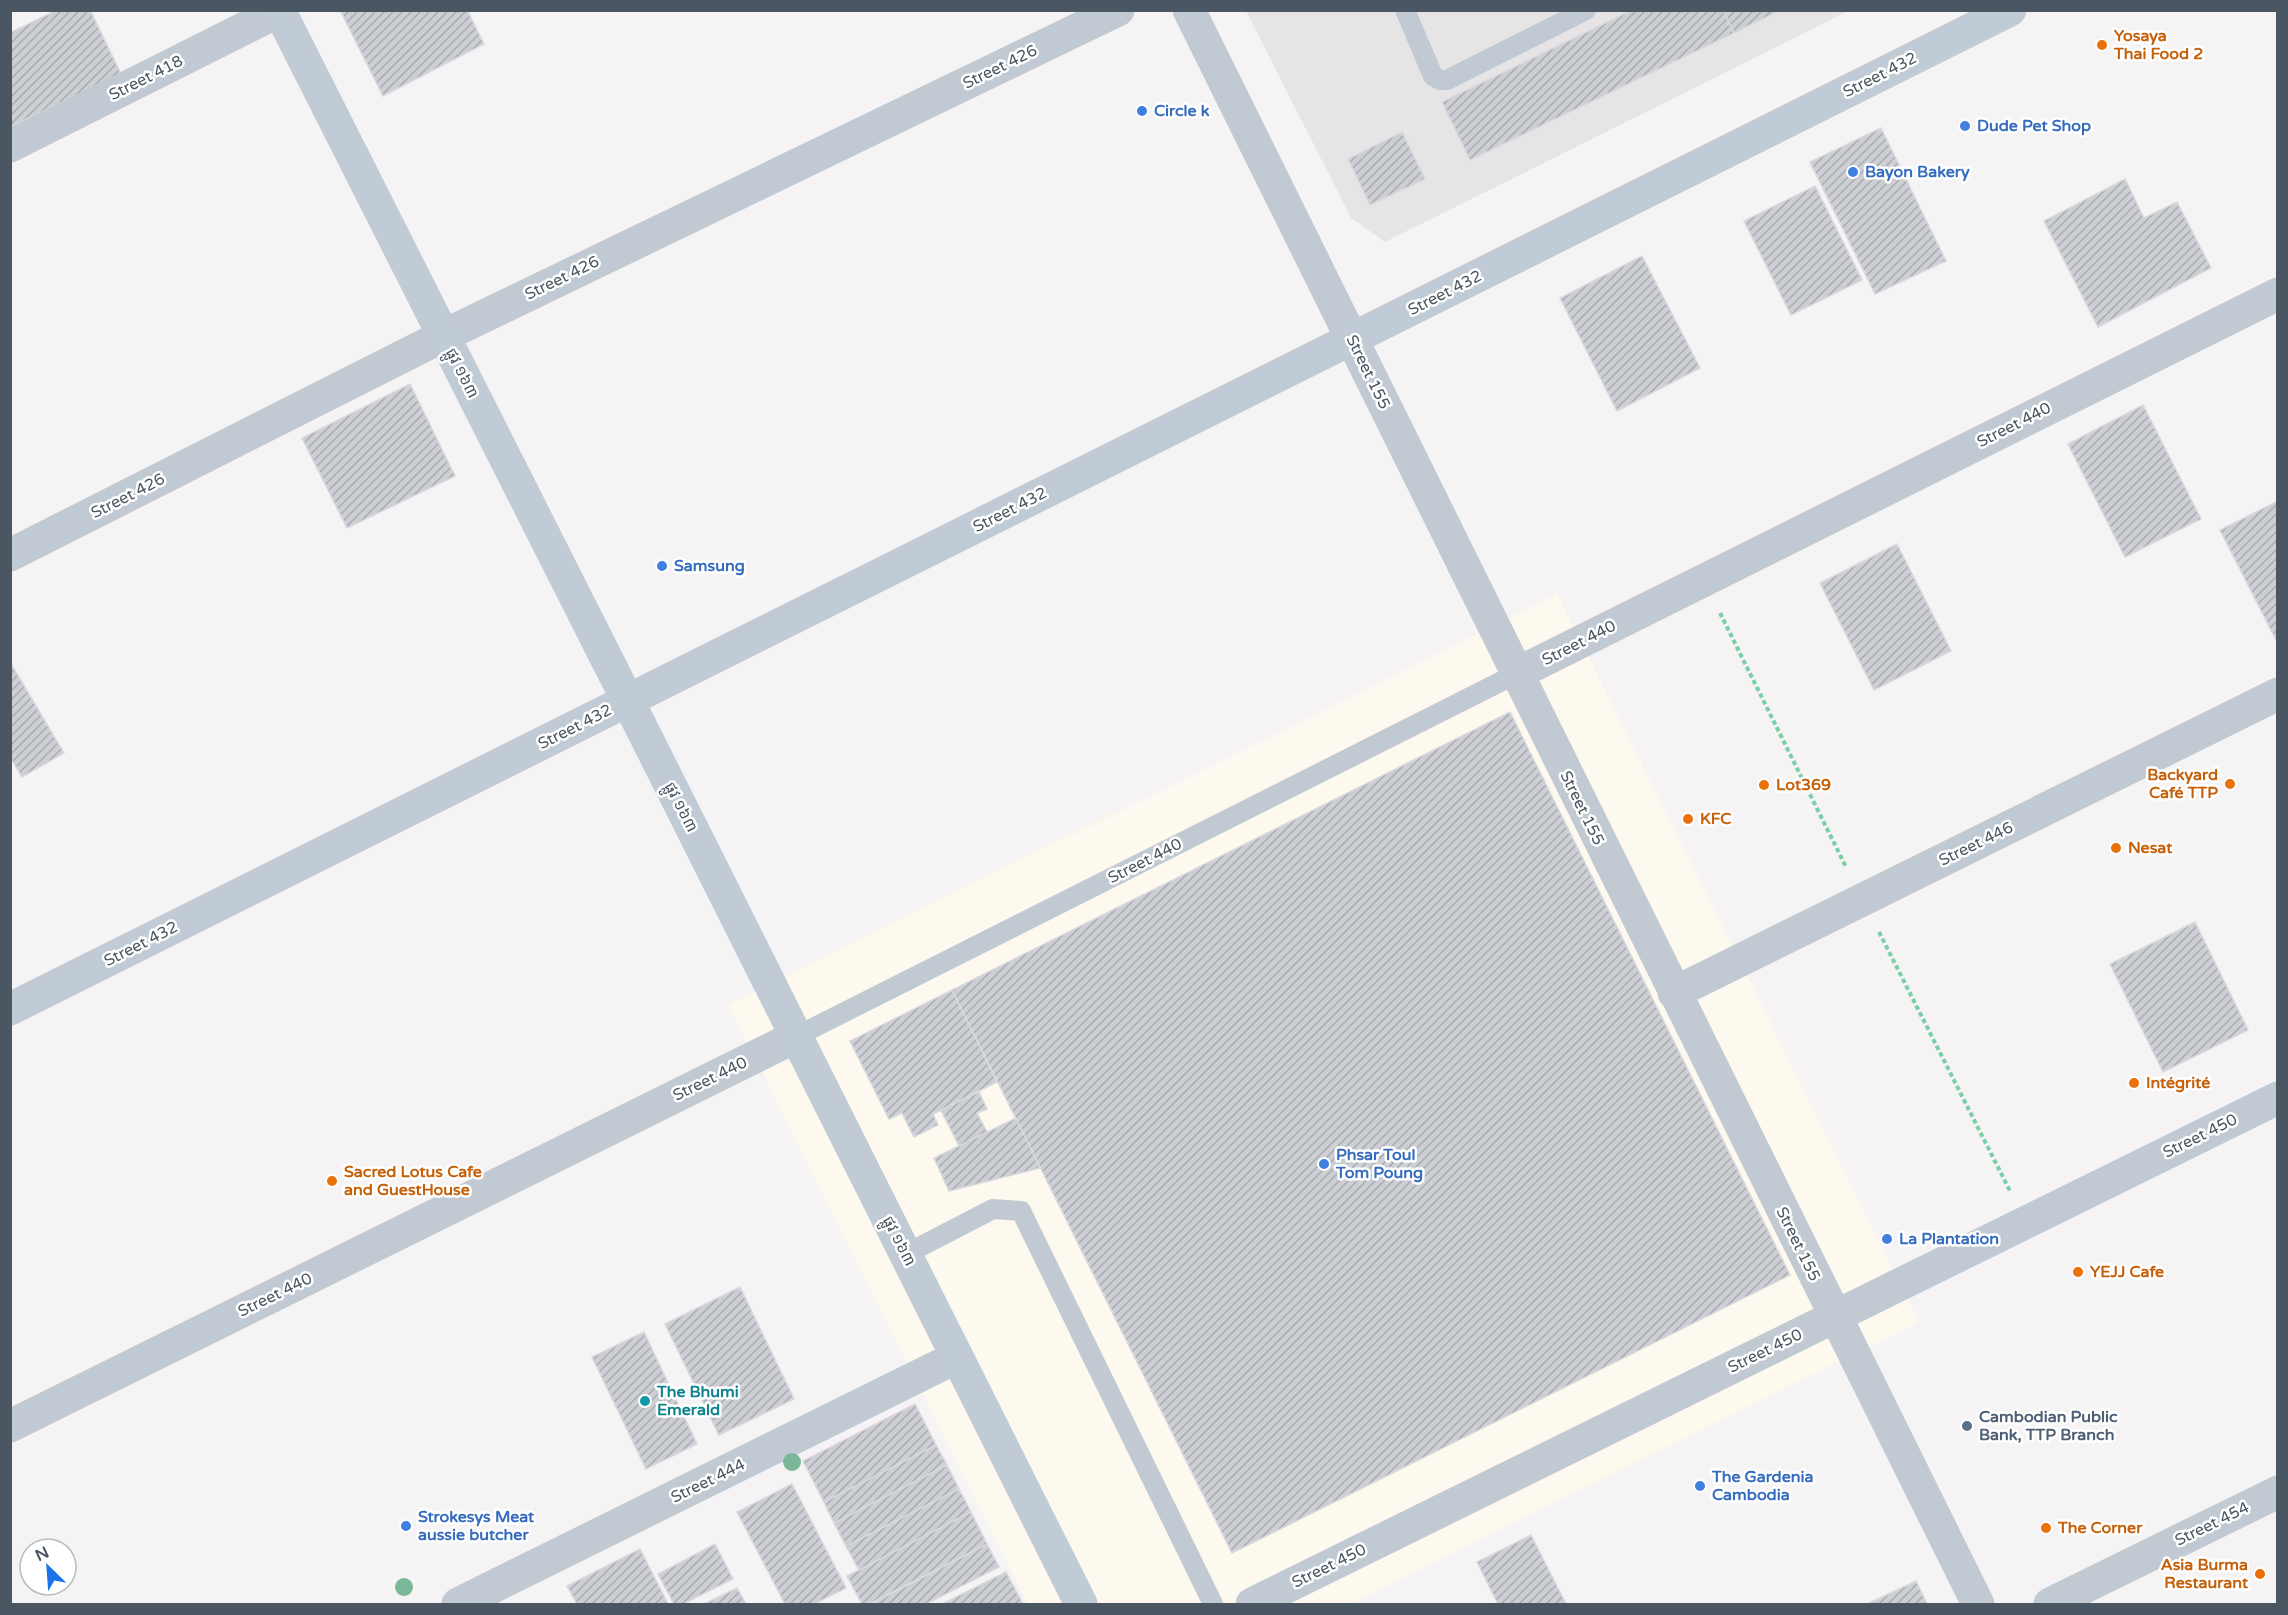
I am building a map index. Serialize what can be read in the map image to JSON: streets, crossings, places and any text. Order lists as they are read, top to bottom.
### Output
{
  "streets": {
    "street": [
      "Street 426",
      "Street 432",
      "Street 418",
      "Street 155",
      "ផ្លូវ ១៦៣",
      "Street 440",
      "Street 446",
      "Street 450",
      "Street 444",
      "Street 454"
    ]
  },
  "crossings": [
    ["Street 426", "ផ្លូវ ១៦៣"],
    ["Street 432", "Street 155"],
    ["Street 432", "ផ្លូវ ១៦៣"],
    ["Street 418", "ផ្លូវ ១៦៣"],
    ["Street 155", "Street 440"],
    ["Street 155", "Street 446"],
    ["Street 155", "Street 450"],
    ["ផ្លូវ ១៦៣", "Street 440"],
    ["ផ្លូវ ១៦៣", "Street 444"]
  ],
  "places": [
    "Yosaya Thai Food 2",
    "Circle k",
    "Dude Pet Shop",
    "Bayon Bakery",
    "Samsung",
    "Backyard Café TTP",
    "Lot369",
    "KFC",
    "Nesat",
    "Intégrité",
    "Phsar Toul Tom Poung",
    "Sacred Lotus Cafe and GuestHouse",
    "La Plantation",
    "YEJJ Cafe",
    "The Bhumi Emerald",
    "Cambodian Public Bank, TTP Branch",
    "The Gardenia Cambodia",
    "Strokesys Meat aussie butcher",
    "The Corner",
    "Asia Burma Restaurant"
  ],
  "north": "top left"
}
